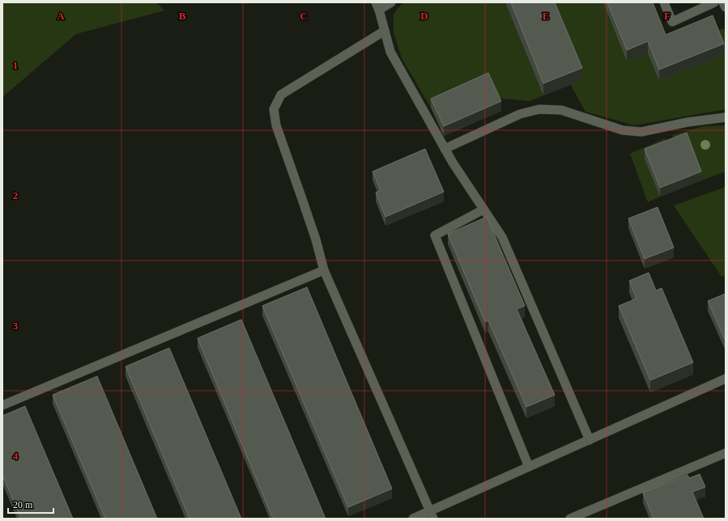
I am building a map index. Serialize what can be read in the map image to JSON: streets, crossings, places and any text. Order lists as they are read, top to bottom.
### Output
{
  "scale_bar": "20 m",
  "grid": {
    "columns": [
      "A",
      "B",
      "C",
      "D",
      "E",
      "F"
    ],
    "rows": [
      "1",
      "2",
      "3",
      "4"
    ]
  }
}
